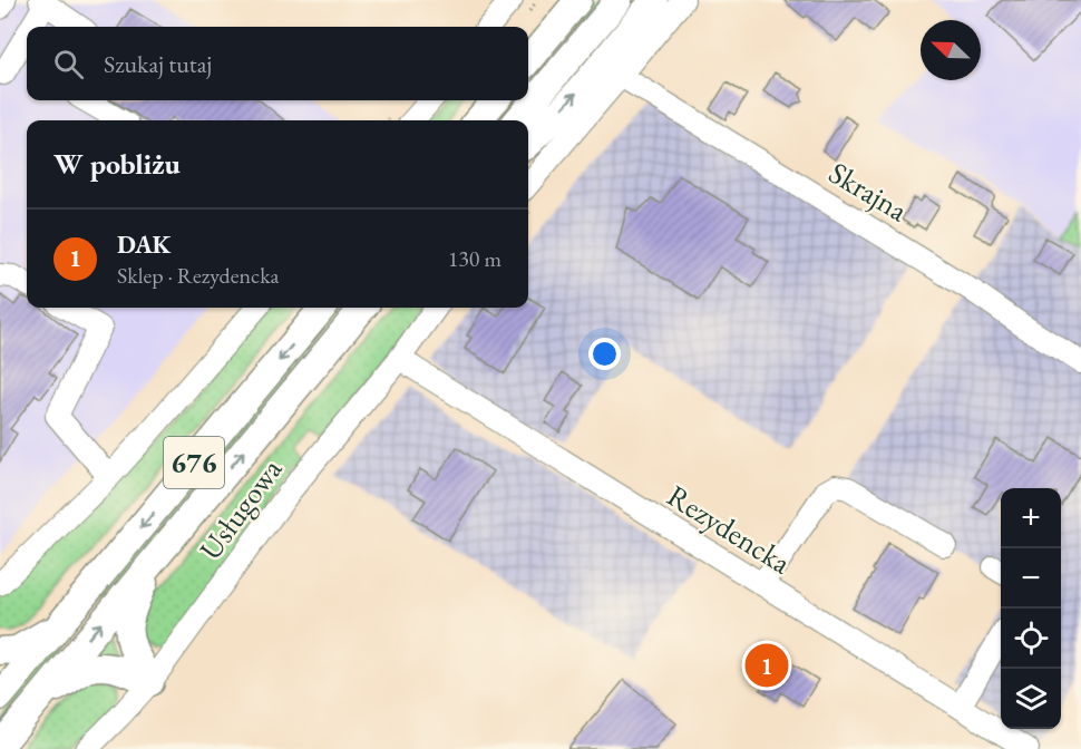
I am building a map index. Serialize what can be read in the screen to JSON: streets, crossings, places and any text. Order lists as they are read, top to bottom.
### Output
{
  "streets": {
    "main road": ["676"],
    "street": ["Skrajna", "Usługowa", "Rezydencka"]
  },
  "crossings": [
    ["Usługowa", "Rezydencka"]
  ],
  "north": "top left",
  "page": {
    "search": "Szukaj tutaj",
    "heading": "W pobliżu",
    "list": [
      {
        "mark": "1",
        "name": "DAK",
        "note": "Sklep · Rezydencka",
        "value": "130 m"
      }
    ],
    "map_buttons": ["+", "−"],
    "pins": "1"
  }
}
